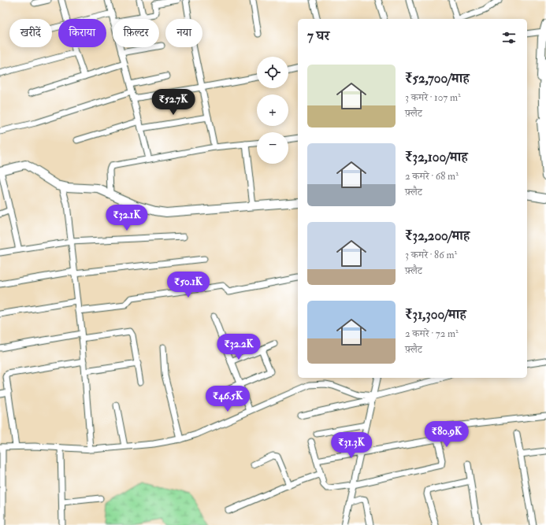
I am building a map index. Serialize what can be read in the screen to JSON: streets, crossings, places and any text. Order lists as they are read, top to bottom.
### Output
{
  "page": {
    "chip": [
      "खरीदें",
      "किराया",
      "फ़िल्टर",
      "नया"
    ],
    "heading": "7 घर",
    "map_buttons": ["+", "−"],
    "list": [
      {
        "name": "₹52,700/माह",
        "note": "3 कमरे · 107 m² · फ़्लैट"
      },
      {
        "name": "₹32,100/माह",
        "note": "2 कमरे · 68 m² · फ़्लैट"
      },
      {
        "name": "₹32,200/माह",
        "note": "3 कमरे · 86 m² · फ़्लैट"
      },
      {
        "name": "₹31,300/माह",
        "note": "2 कमरे · 72 m² · फ़्लैट"
      }
    ],
    "price": [
      "₹52.7K",
      "₹32.1K",
      "₹50.1K",
      "₹32.2K",
      "₹46.5K",
      "₹80.9K",
      "₹31.3K"
    ]
  }
}
